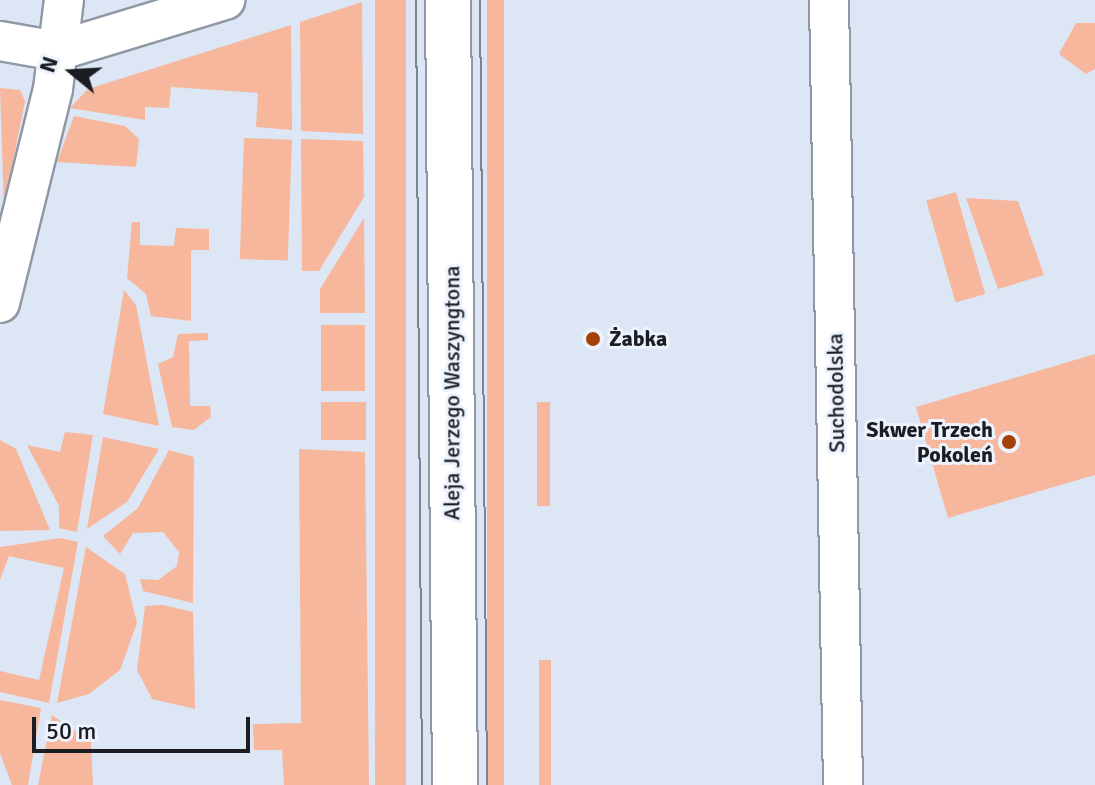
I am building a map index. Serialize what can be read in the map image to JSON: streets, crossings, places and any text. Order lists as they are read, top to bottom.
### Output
{
  "streets": {
    "main road": ["Aleja Jerzego Waszyngtona"],
    "street": ["Suchodolska"]
  },
  "places": ["Żabka", "Skwer Trzech Pokoleń"],
  "scale_bar": "50 m",
  "north": "left"
}
